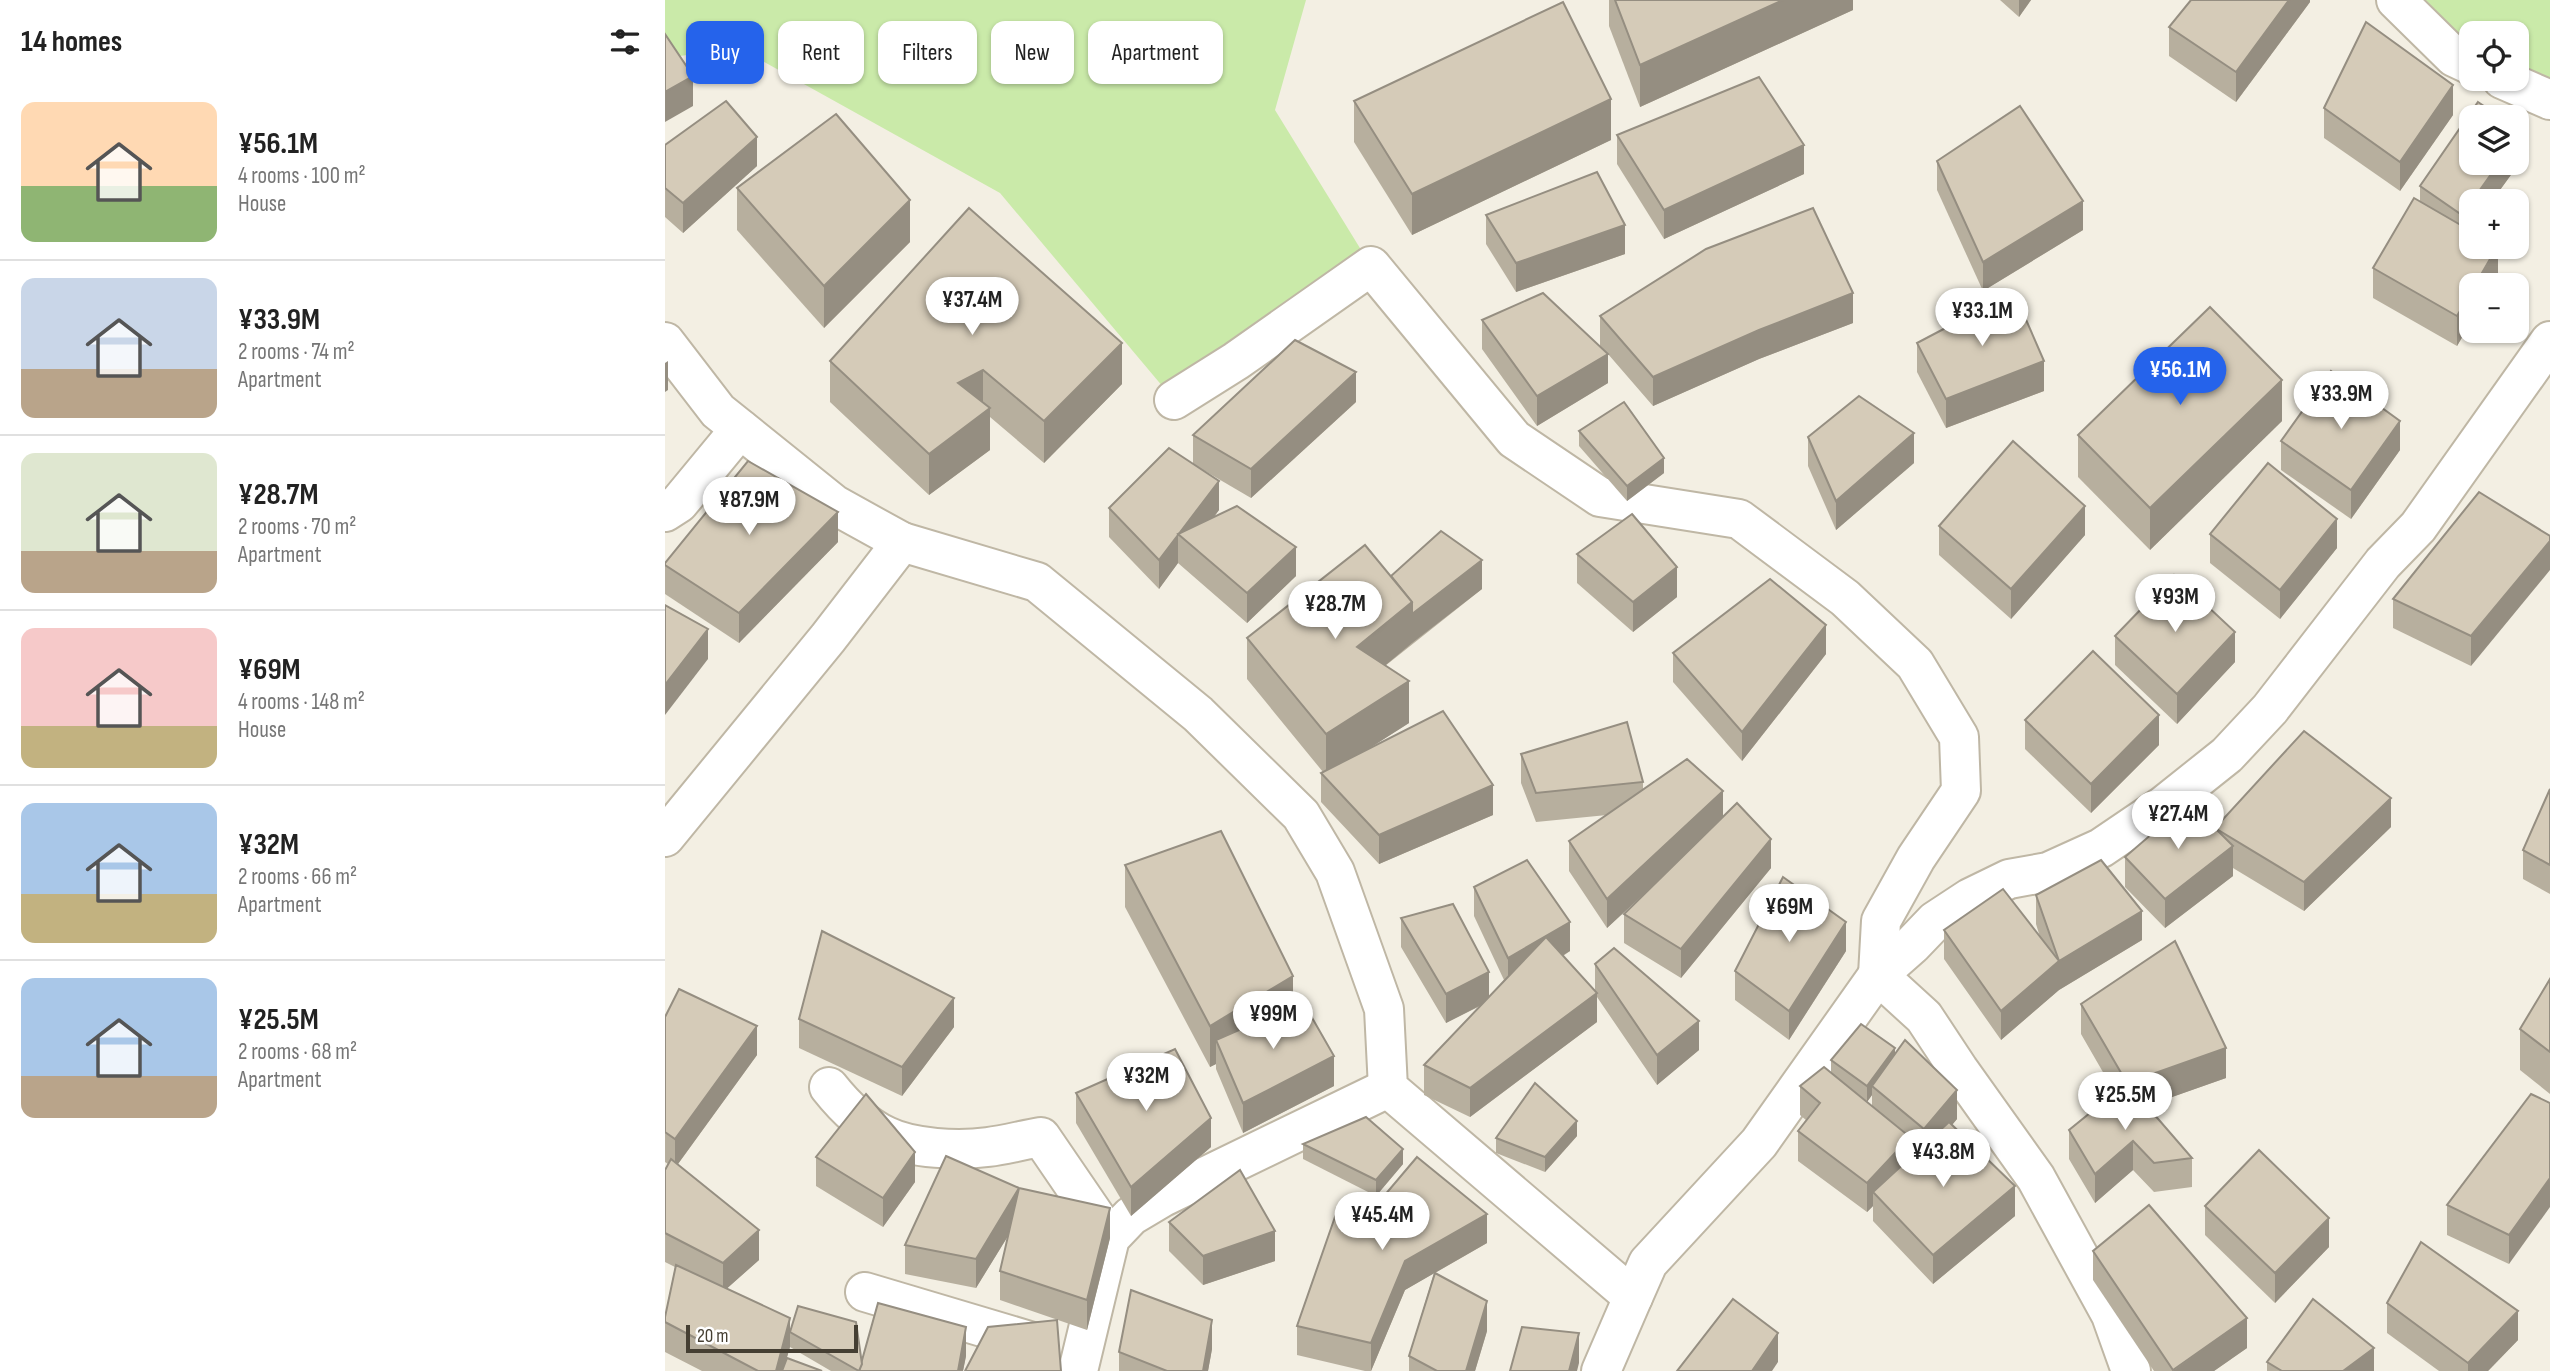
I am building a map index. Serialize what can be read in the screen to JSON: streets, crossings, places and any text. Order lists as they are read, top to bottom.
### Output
{
  "scale_bar": "20 m",
  "page": {
    "heading": "14 homes",
    "map_buttons": ["+", "−"],
    "chip": [
      "Buy",
      "Rent",
      "Filters",
      "New",
      "Apartment"
    ],
    "list": [
      {
        "name": "¥56.1M",
        "note": "4 rooms · 100 m² · House"
      },
      {
        "name": "¥33.9M",
        "note": "2 rooms · 74 m² · Apartment"
      },
      {
        "name": "¥28.7M",
        "note": "2 rooms · 70 m² · Apartment"
      },
      {
        "name": "¥69M",
        "note": "4 rooms · 148 m² · House"
      },
      {
        "name": "¥32M",
        "note": "2 rooms · 66 m² · Apartment"
      },
      {
        "name": "¥25.5M",
        "note": "2 rooms · 68 m² · Apartment"
      }
    ],
    "price": [
      "¥37.4M",
      "¥33.1M",
      "¥56.1M",
      "¥33.9M",
      "¥87.9M",
      "¥93M",
      "¥28.7M",
      "¥27.4M",
      "¥69M",
      "¥99M",
      "¥32M",
      "¥25.5M",
      "¥43.8M",
      "¥45.4M"
    ],
    "scale": "20 m"
  }
}
